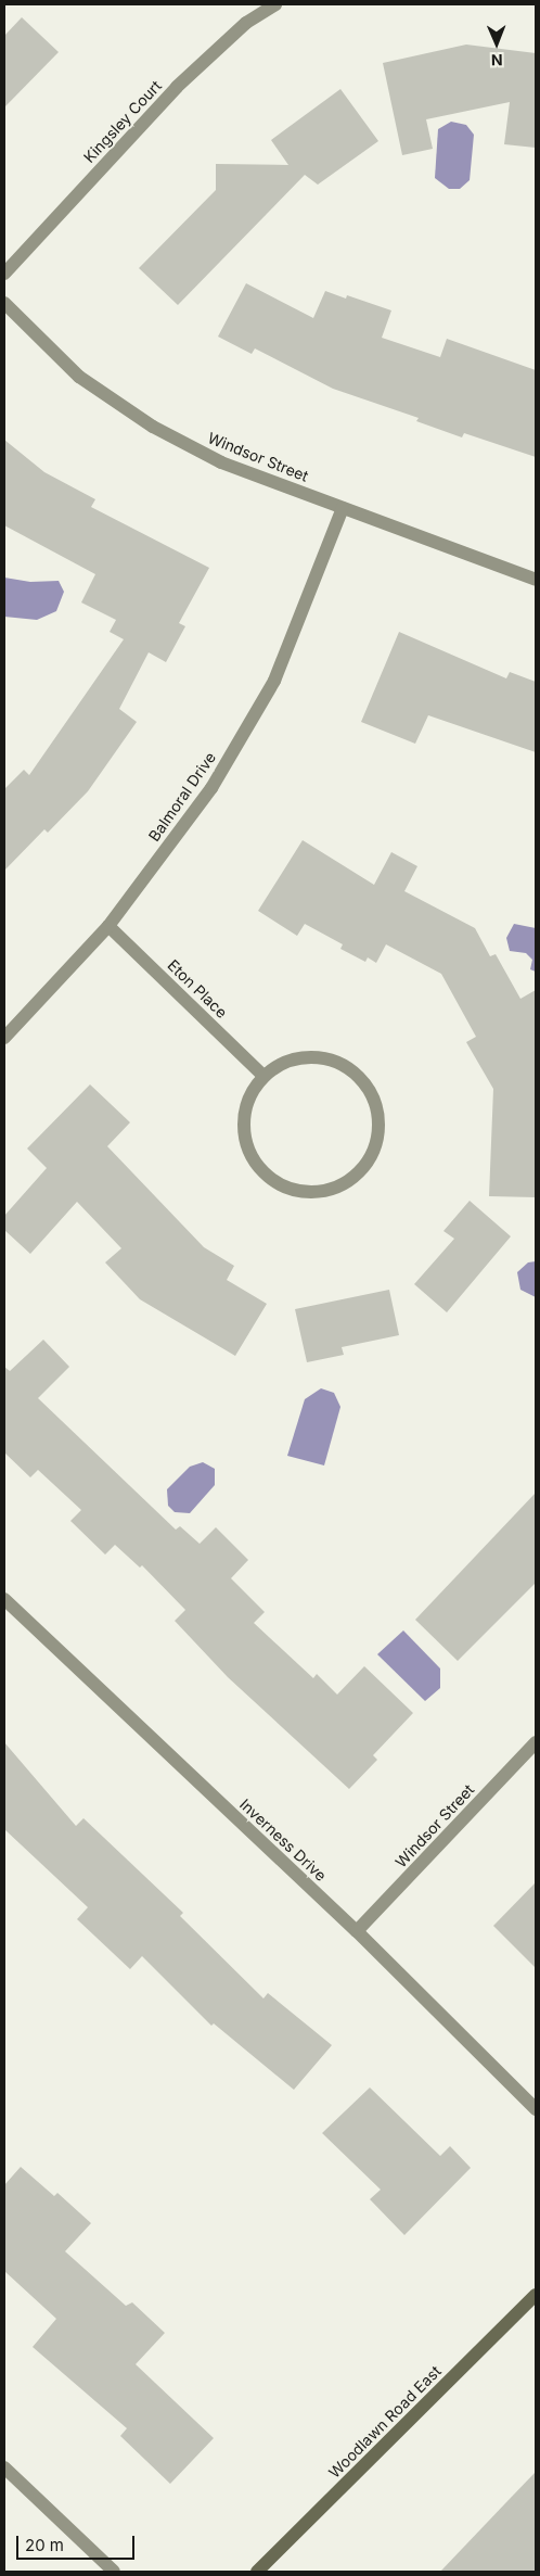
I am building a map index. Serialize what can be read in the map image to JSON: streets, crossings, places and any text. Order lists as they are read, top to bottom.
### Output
{
  "streets": {
    "main road": ["Woodlawn Road East"],
    "street": [
      "Kingsley Court",
      "Windsor Street",
      "Balmoral Drive",
      "Eton Place",
      "Inverness Drive"
    ]
  },
  "crossings": [
    ["Windsor Street", "Balmoral Drive"],
    ["Windsor Street", "Inverness Drive"],
    ["Balmoral Drive", "Eton Place"]
  ],
  "scale_bar": "20 m",
  "north": "bottom"
}
